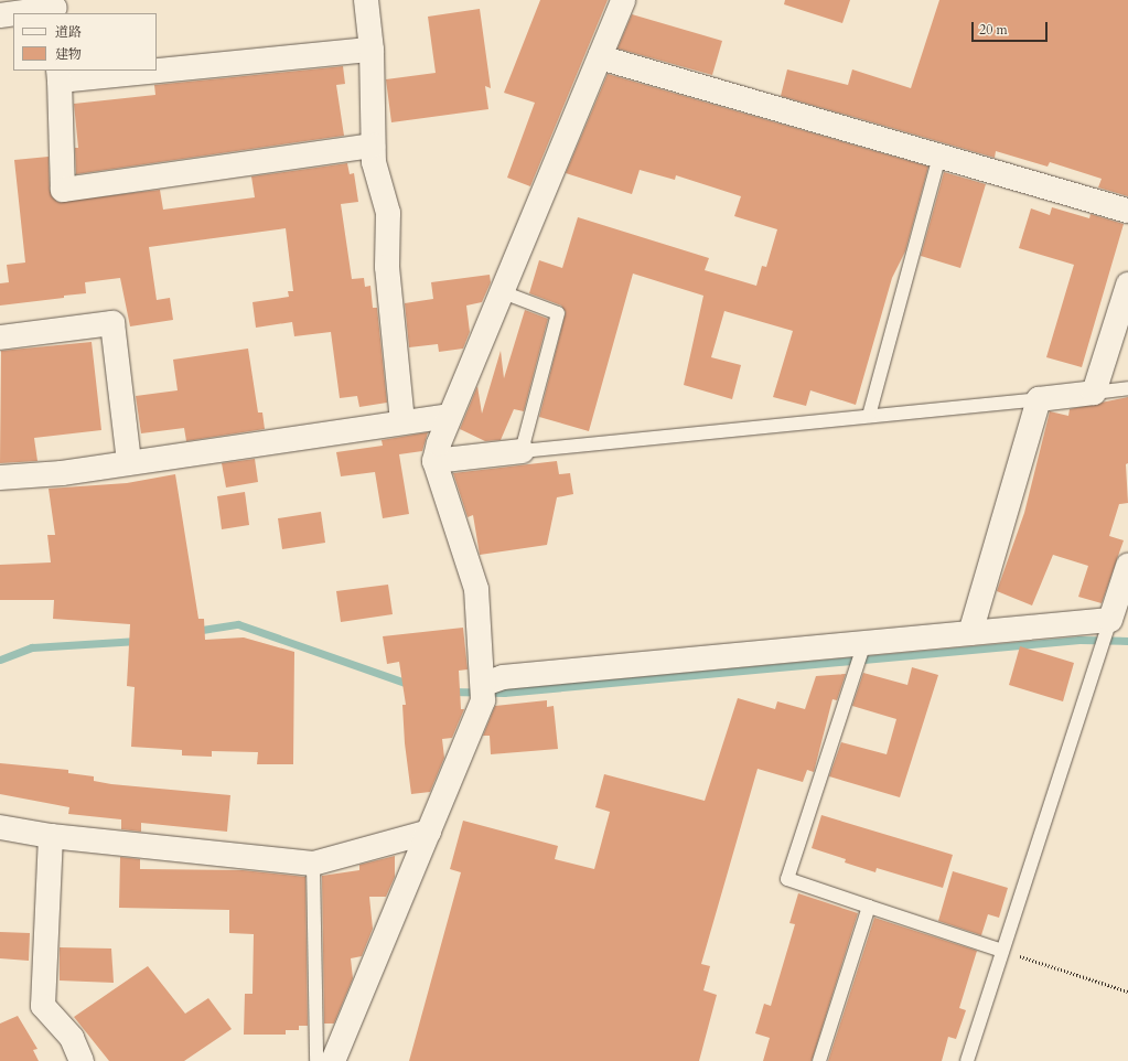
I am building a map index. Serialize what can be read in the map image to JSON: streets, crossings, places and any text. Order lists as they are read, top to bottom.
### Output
{
  "legend": ["道路", "建物"],
  "scale_bar": "20 m"
}
